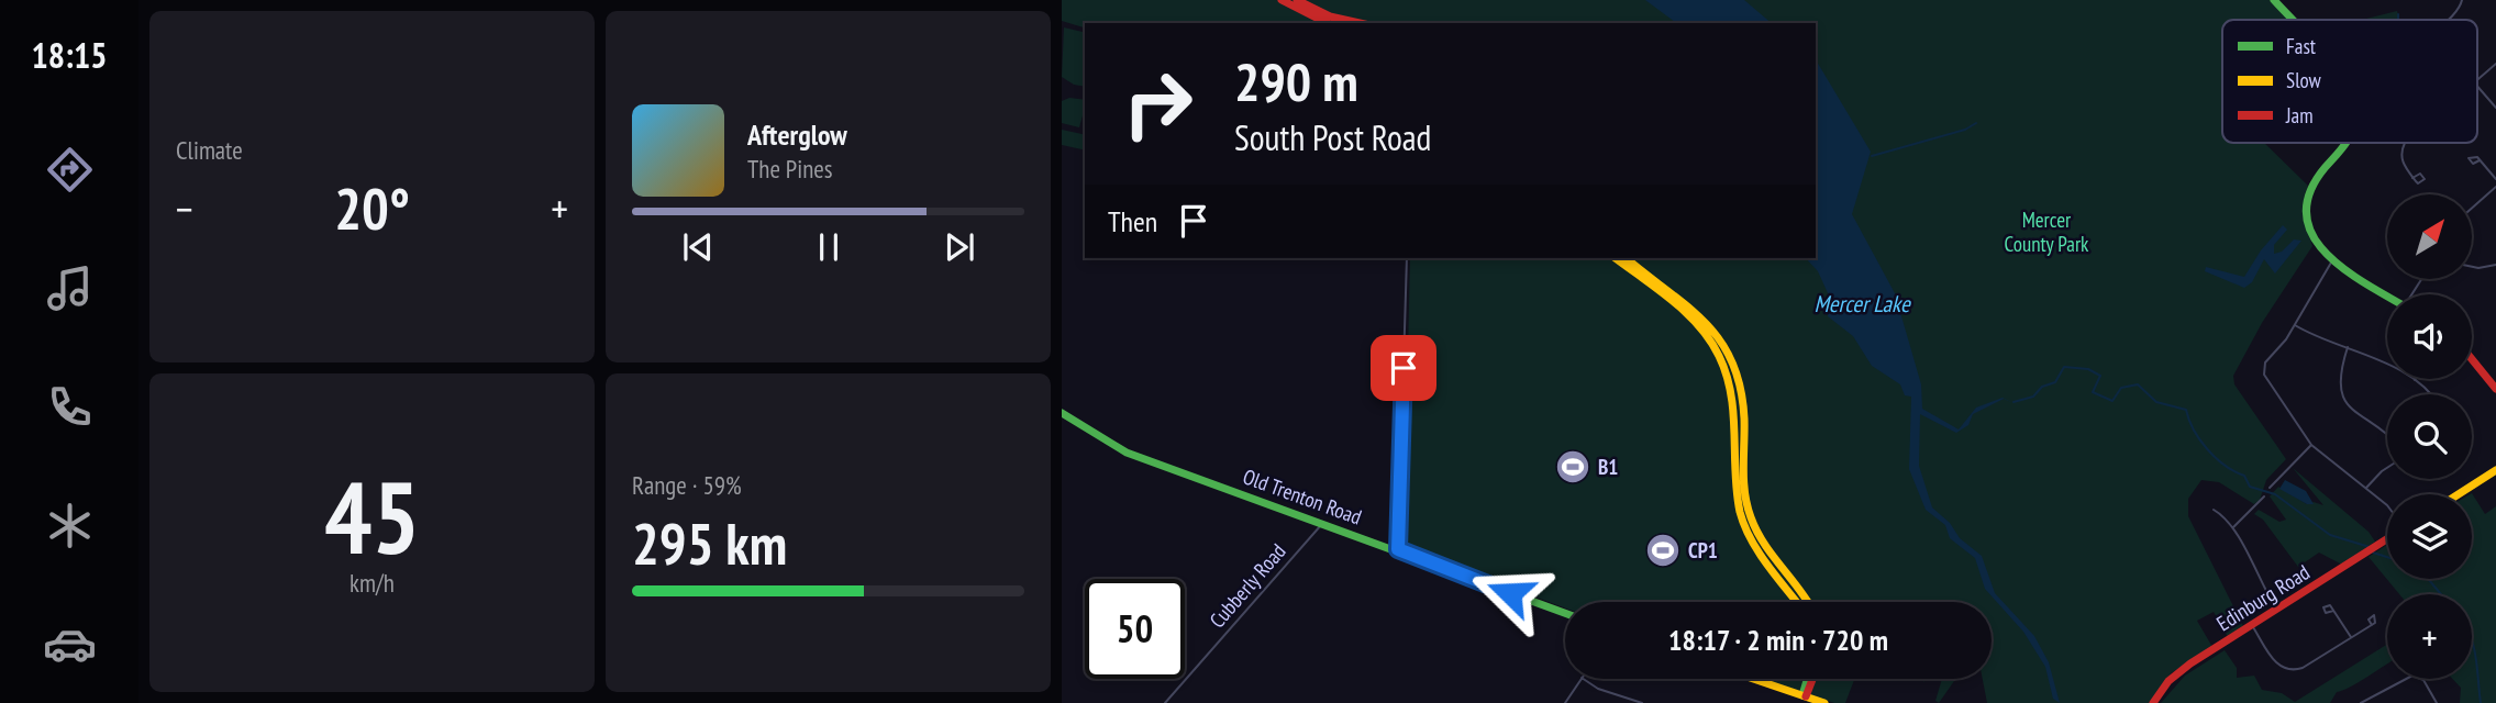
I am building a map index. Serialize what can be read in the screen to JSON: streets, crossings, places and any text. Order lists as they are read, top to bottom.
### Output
{
  "streets": {
    "street": ["Old Trenton Road", "Cubberly Road", "Edinburg Road"]
  },
  "crossings": [
    ["Old Trenton Road", "Cubberly Road"]
  ],
  "water": ["Mercer Lake"],
  "parks": ["Mercer County Park"],
  "places": {
    "sports": ["B1", "CP1"]
  },
  "legend": ["Fast", "Slow", "Jam"],
  "north": "top right",
  "page": {
    "tabs": "18:15",
    "tile": [
      "Climate",
      ["45", "km/h"],
      ["Range · 59%", "295 km"]
    ],
    "turn": ["290 m", "South Post Road"],
    "song": ["Afterglow", "The Pines"],
    "heat": ["−", "20°", "+"],
    "then": "Then",
    "map_buttons": "+",
    "limit": "50",
    "trip": "18:17 · 2 min · 720 m"
  }
}
